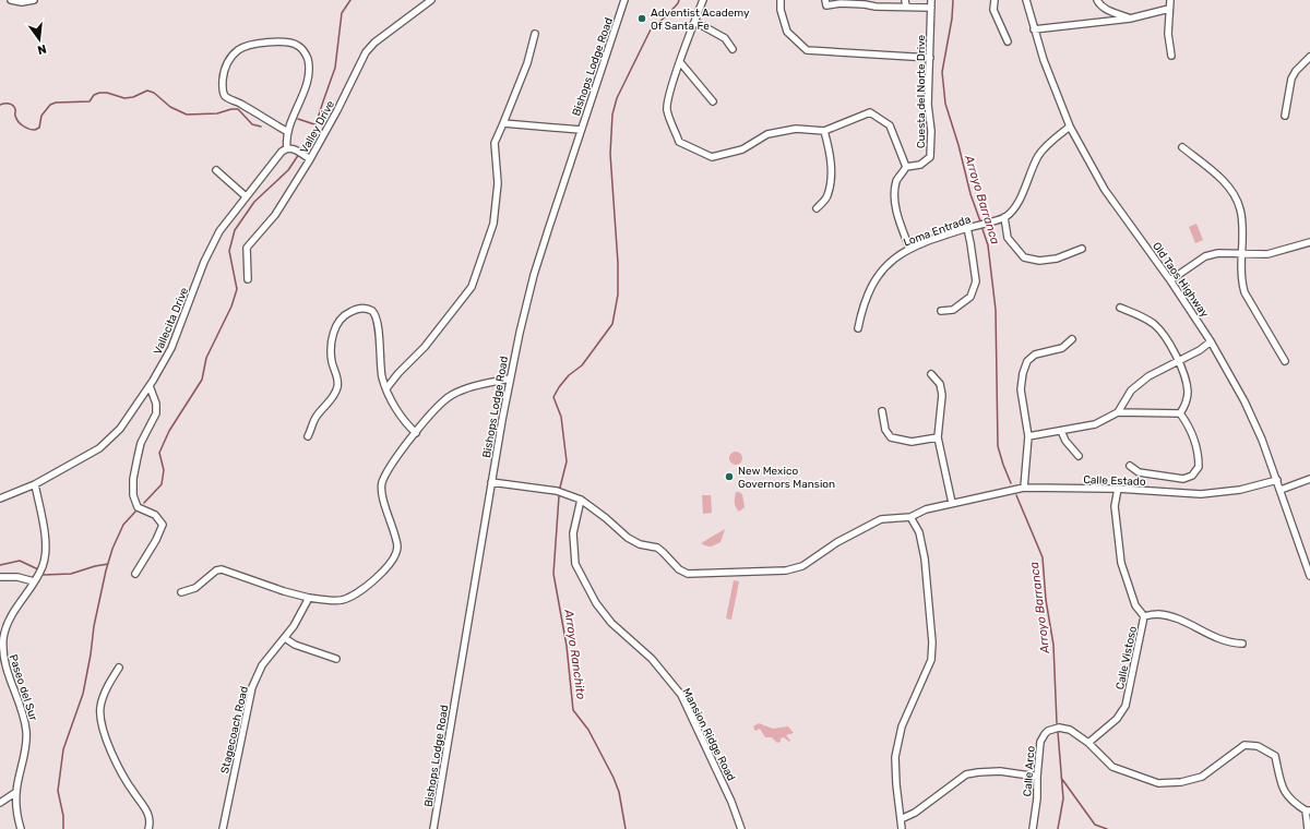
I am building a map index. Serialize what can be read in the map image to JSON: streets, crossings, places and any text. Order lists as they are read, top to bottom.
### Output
{
  "streets": {
    "street": [
      "Bishops Lodge Road",
      "Cuesta del Norte Drive",
      "Valley Drive",
      "Loma Entrada",
      "Old Taos Highway",
      "Vallecita Drive",
      "Calle Estado",
      "Calle Vistoso",
      "Paseo del Sur",
      "Stagecoach Road",
      "Mansion Ridge Road",
      "Calle Arco"
    ]
  },
  "crossings": [
    ["Old Taos Highway", "Calle Estado"],
    ["Vallecita Drive", "Paseo del Sur"],
    ["Calle Estado", "Calle Vistoso"],
    ["Calle Estado", "Mansion Ridge Road"],
    ["Calle Vistoso", "Calle Arco"]
  ],
  "water": ["Arroyo Barranca", "Arroyo Ranchito"],
  "places": ["Adventist Academy Of Santa Fe", "New Mexico Governors Mansion"],
  "north": "bottom"
}
